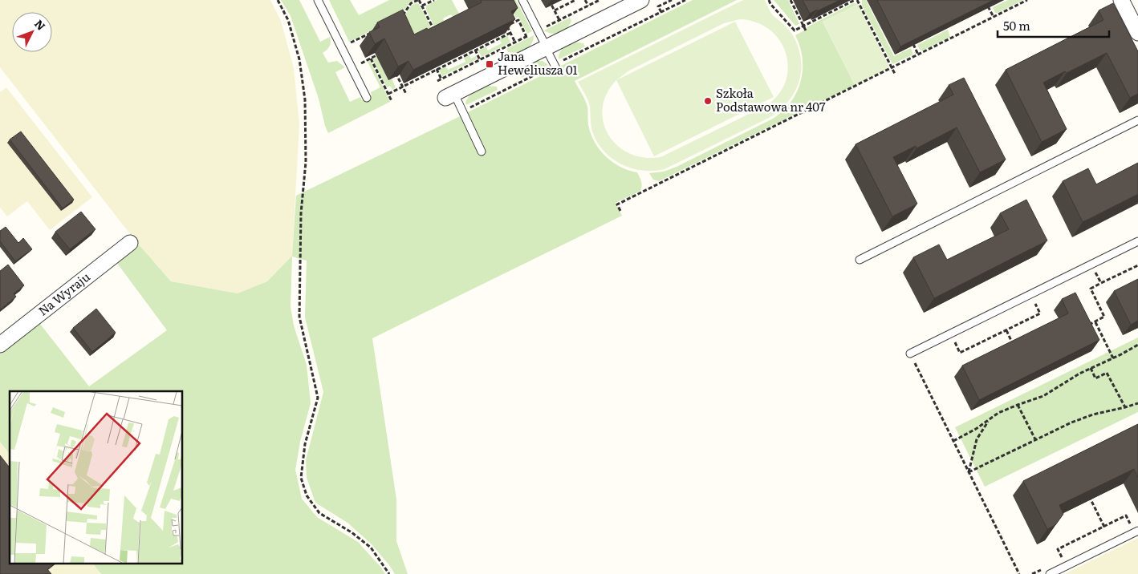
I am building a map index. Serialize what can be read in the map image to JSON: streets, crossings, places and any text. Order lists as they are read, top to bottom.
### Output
{
  "streets": {
    "street": ["Na Wyraju"]
  },
  "places": {
    "transit": ["Jana Heweliusza 01"],
    "other": ["Szkoła Podstawowa nr 407"]
  },
  "scale_bar": "50 m",
  "north": "top right"
}
